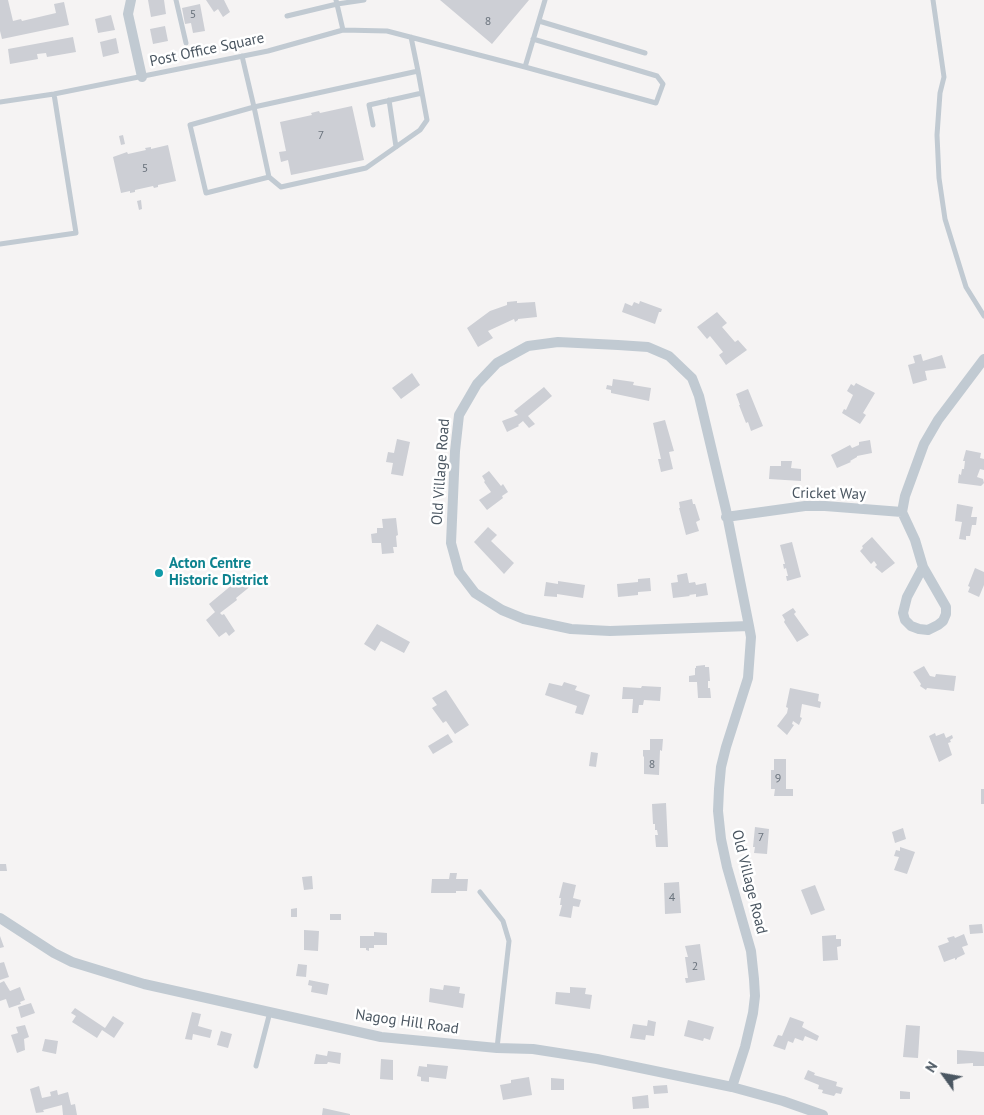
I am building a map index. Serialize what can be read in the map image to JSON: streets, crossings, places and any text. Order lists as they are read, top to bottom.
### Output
{
  "streets": {
    "street": ["Old Village Road", "Cricket Way", "Nagog Hill Road"],
    "lane": ["Post Office Square"]
  },
  "crossings": [
    ["Old Village Road", "Cricket Way"],
    ["Old Village Road", "Nagog Hill Road"]
  ],
  "places": ["Acton Centre Historic District"],
  "house_numbers": [
    "5",
    "8",
    "7",
    "5",
    "8",
    "9",
    "7",
    "4",
    "2"
  ],
  "north": "top left"
}
